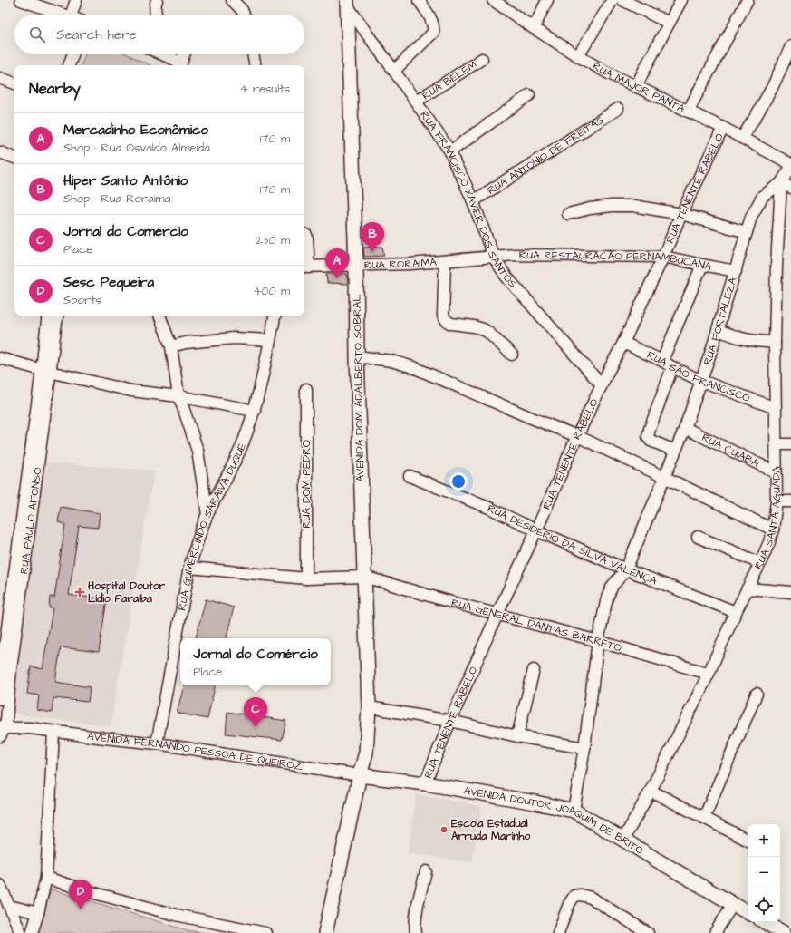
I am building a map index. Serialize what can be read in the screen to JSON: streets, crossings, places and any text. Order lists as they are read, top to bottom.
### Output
{
  "streets": {
    "main road": ["AVENIDA DOM ADALBERTO SOBRAL", "AVENIDA DOUTOR JOAQUIM DE BRITO"],
    "street": [
      "RUA BELEM",
      "RUA MAJOR PANTA",
      "RUA ANTONIO DE FREITAS",
      "RUA TENENTE RABELO",
      "RUA FRANCISCO XAVIER DOS SANTOS",
      "RUA RESTAURAÇÃO PERNAMBUCANA",
      "RUA RORAIMA",
      "RUA FORTALEZA",
      "RUA SÃO FRANCISCO",
      "RUA CUIABA",
      "RUA DOM PEDRO",
      "RUA SANTA AGUADA",
      "RUA PAULO AFONSO",
      "RUA GUMERCINDO SARAIVA DUQUE",
      "RUA DESIDERIO DA SILVA VALENÇA",
      "RUA GENERAL DANTAS BARRETO",
      "AVENIDA FERNANDO PESSOA DE QUEIROZ"
    ]
  },
  "crossings": [
    ["RUA BELEM", "RUA FRANCISCO XAVIER DOS SANTOS"],
    ["RUA MAJOR PANTA", "RUA TENENTE RABELO"],
    ["RUA MAJOR PANTA", "RUA SANTA AGUADA"],
    ["RUA ANTONIO DE FREITAS", "RUA FRANCISCO XAVIER DOS SANTOS"],
    ["RUA TENENTE RABELO", "RUA FRANCISCO XAVIER DOS SANTOS"],
    ["RUA TENENTE RABELO", "RUA RESTAURAÇÃO PERNAMBUCANA"],
    ["RUA TENENTE RABELO", "RUA SÃO FRANCISCO"],
    ["RUA TENENTE RABELO", "RUA DESIDERIO DA SILVA VALENÇA"],
    ["RUA TENENTE RABELO", "RUA GENERAL DANTAS BARRETO"],
    ["RUA TENENTE RABELO", "AVENIDA DOUTOR JOAQUIM DE BRITO"],
    ["RUA FRANCISCO XAVIER DOS SANTOS", "RUA RESTAURAÇÃO PERNAMBUCANA"],
    ["RUA FRANCISCO XAVIER DOS SANTOS", "RUA RORAIMA"],
    ["RUA FRANCISCO XAVIER DOS SANTOS", "AVENIDA DOM ADALBERTO SOBRAL"],
    ["RUA RESTAURAÇÃO PERNAMBUCANA", "RUA RORAIMA"],
    ["RUA RESTAURAÇÃO PERNAMBUCANA", "RUA FORTALEZA"],
    ["RUA RORAIMA", "AVENIDA DOM ADALBERTO SOBRAL"],
    ["RUA FORTALEZA", "RUA SÃO FRANCISCO"],
    ["RUA FORTALEZA", "RUA CUIABA"],
    ["RUA FORTALEZA", "RUA SANTA AGUADA"],
    ["RUA FORTALEZA", "RUA DESIDERIO DA SILVA VALENÇA"],
    ["RUA FORTALEZA", "RUA GENERAL DANTAS BARRETO"],
    ["RUA FORTALEZA", "AVENIDA DOUTOR JOAQUIM DE BRITO"],
    ["RUA SÃO FRANCISCO", "RUA SANTA AGUADA"],
    ["AVENIDA DOM ADALBERTO SOBRAL", "RUA GENERAL DANTAS BARRETO"],
    ["AVENIDA DOM ADALBERTO SOBRAL", "AVENIDA FERNANDO PESSOA DE QUEIROZ"],
    ["AVENIDA DOM ADALBERTO SOBRAL", "AVENIDA DOUTOR JOAQUIM DE BRITO"],
    ["RUA CUIABA", "RUA SANTA AGUADA"],
    ["RUA DOM PEDRO", "RUA GENERAL DANTAS BARRETO"],
    ["RUA SANTA AGUADA", "RUA DESIDERIO DA SILVA VALENÇA"],
    ["RUA SANTA AGUADA", "RUA GENERAL DANTAS BARRETO"],
    ["RUA SANTA AGUADA", "AVENIDA DOUTOR JOAQUIM DE BRITO"],
    ["RUA PAULO AFONSO", "AVENIDA FERNANDO PESSOA DE QUEIROZ"],
    ["RUA GUMERCINDO SARAIVA DUQUE", "RUA GENERAL DANTAS BARRETO"],
    ["RUA GUMERCINDO SARAIVA DUQUE", "AVENIDA FERNANDO PESSOA DE QUEIROZ"],
    ["AVENIDA FERNANDO PESSOA DE QUEIROZ", "AVENIDA DOUTOR JOAQUIM DE BRITO"]
  ],
  "places": {
    "health": ["Hospital Doutor Lídio Paraíba"],
    "other": ["Escola Estadual Arruda Marinho"]
  },
  "page": {
    "search": "Search here",
    "heading": ["Nearby", "4 results"],
    "list": [
      {
        "mark": "A",
        "name": "Mercadinho Econômico",
        "note": "Shop · Rua Osvaldo Almeida",
        "value": "170 m"
      },
      {
        "mark": "B",
        "name": "Hiper Santo Antônio",
        "note": "Shop · Rua Roraima",
        "value": "170 m"
      },
      {
        "mark": "C",
        "name": "Jornal do Comércio",
        "note": "Place",
        "value": "230 m"
      },
      {
        "mark": "D",
        "name": "Sesc Pequeira",
        "note": "Sports",
        "value": "400 m"
      }
    ],
    "pins": [
      "B",
      "A",
      "C",
      "D"
    ],
    "popup": ["Jornal do Comércio", "Place"],
    "map_buttons": ["+", "−"]
  }
}
